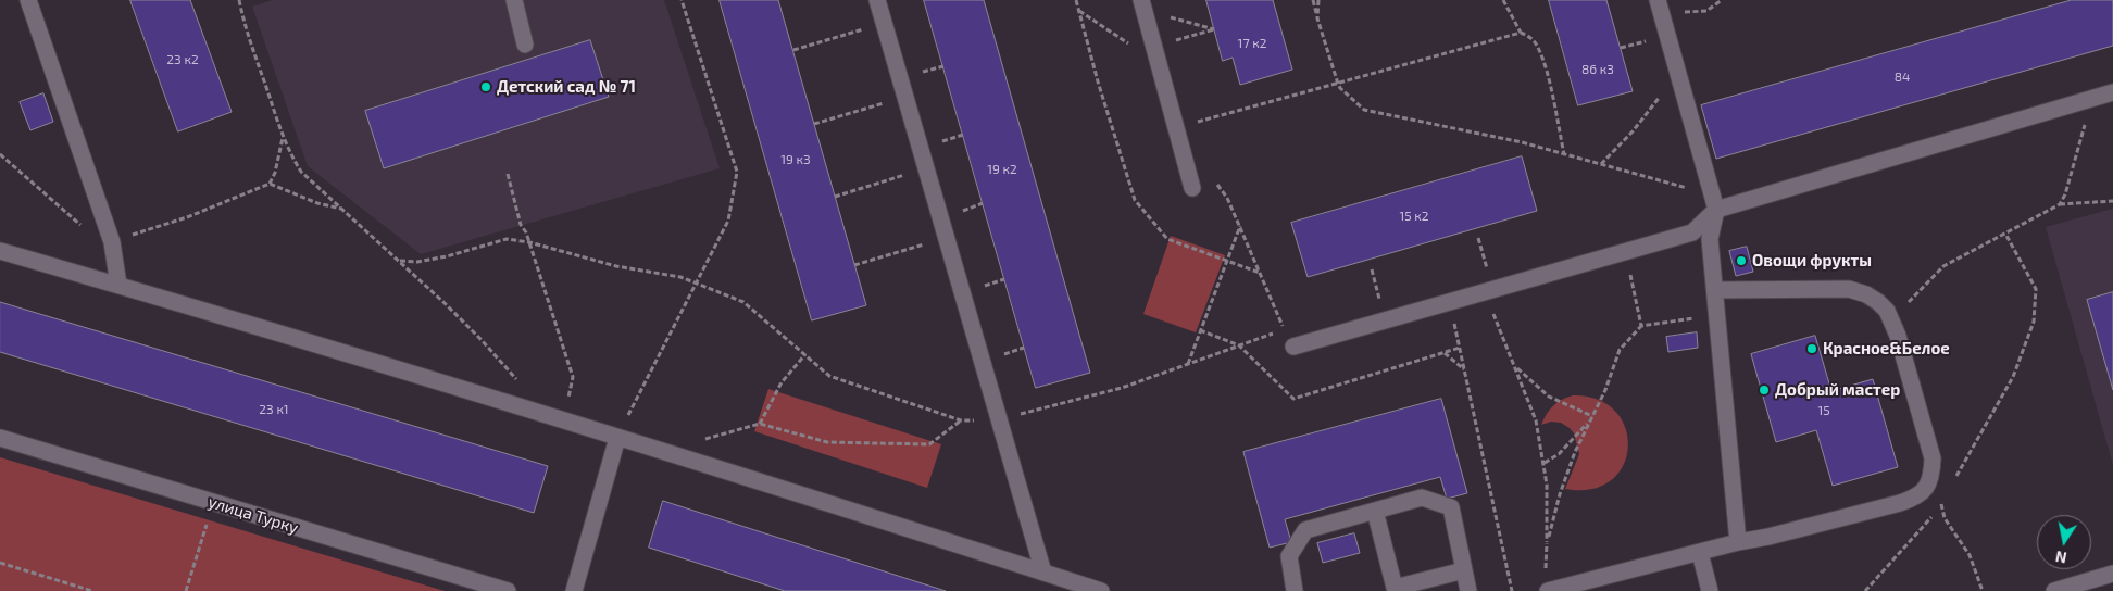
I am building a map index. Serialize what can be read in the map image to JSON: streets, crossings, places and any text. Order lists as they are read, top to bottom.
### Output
{
  "streets": {
    "street": ["улица Турку"]
  },
  "places": [
    "Детский сад № 71",
    "Овощи фрукты",
    "Красное&Белое",
    "Добрый мастер"
  ],
  "house_numbers": [
    "17 к2",
    "23 к2",
    "86 к3",
    "84",
    "19 к3",
    "19 к2",
    "15 к2",
    "23 к1",
    "15"
  ],
  "north": "bottom"
}
